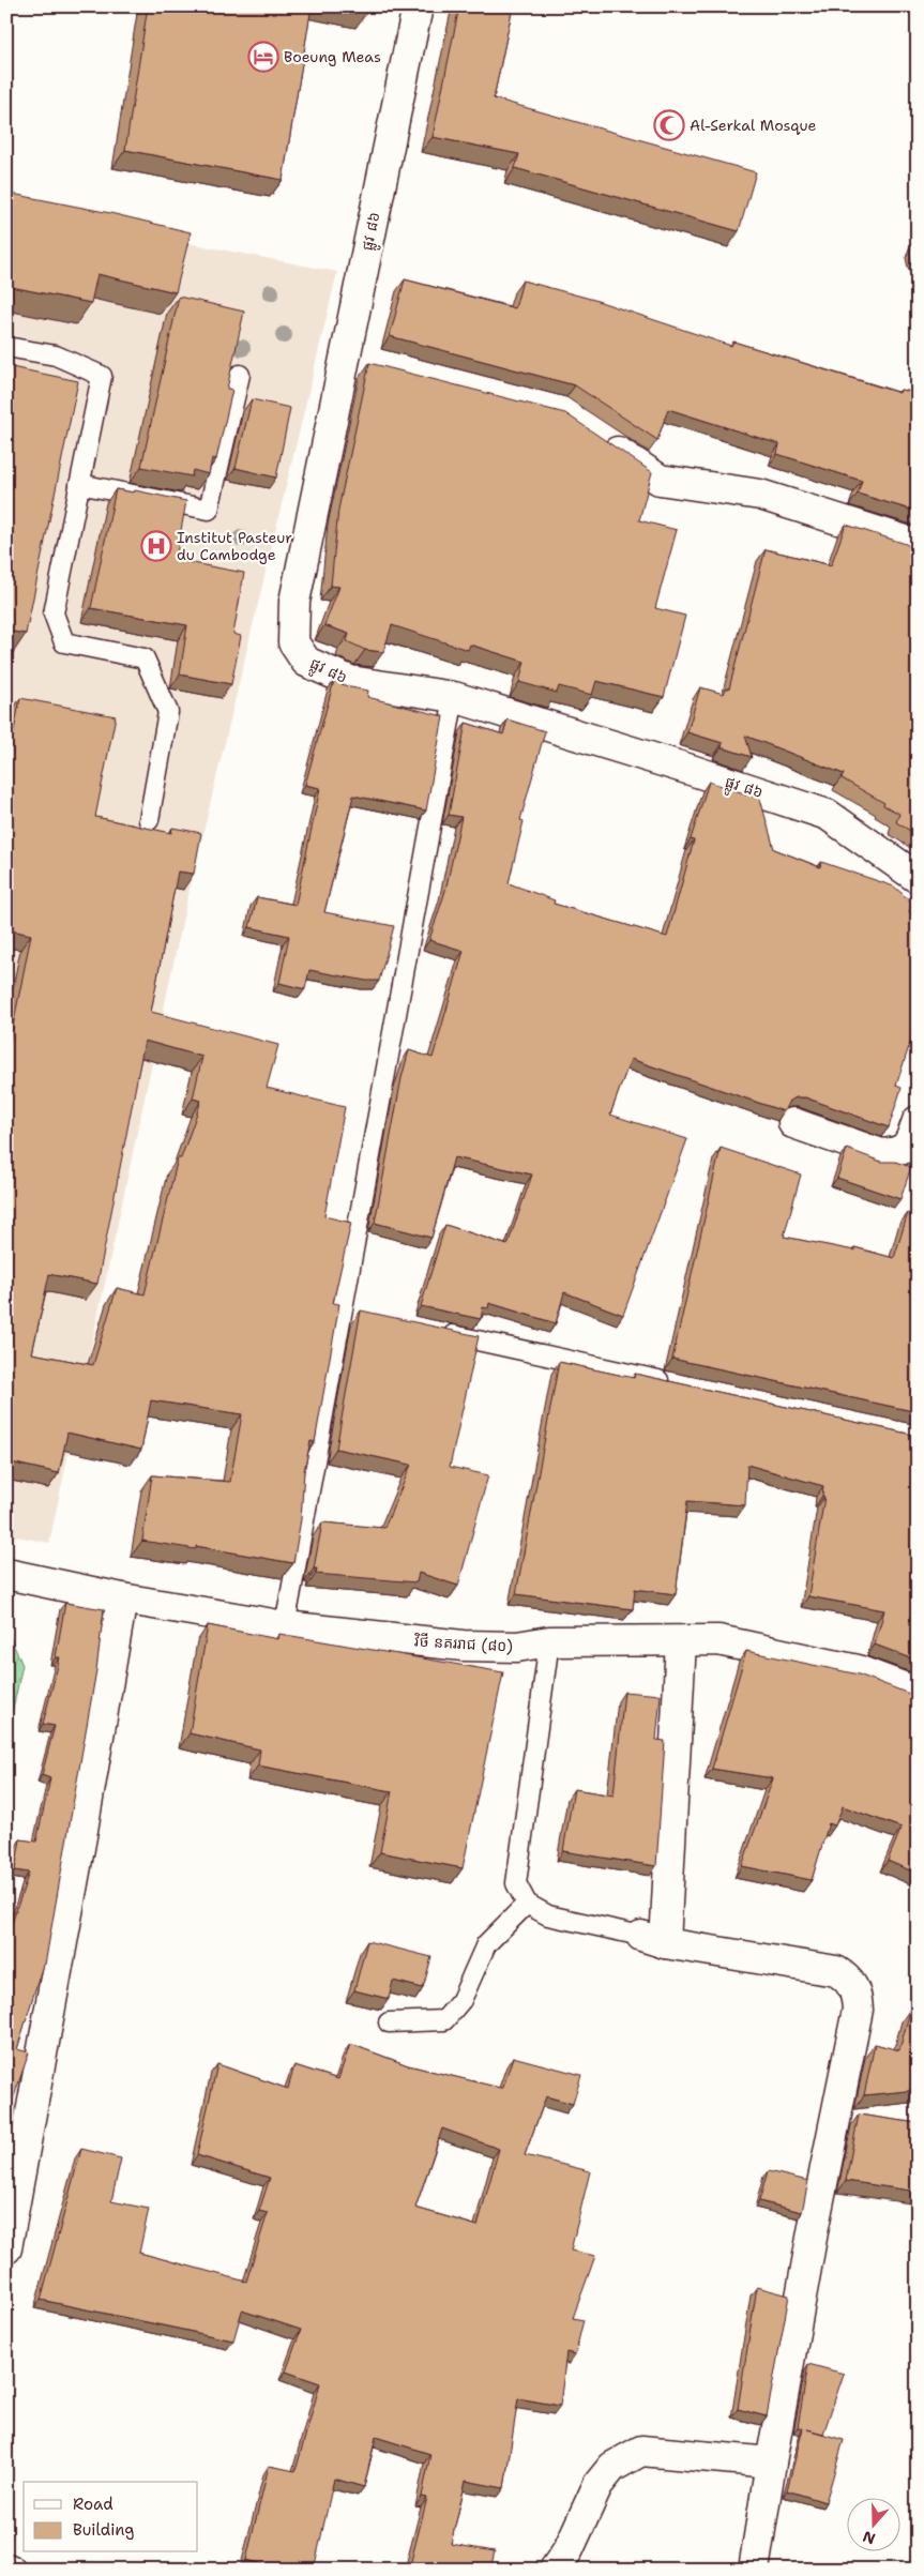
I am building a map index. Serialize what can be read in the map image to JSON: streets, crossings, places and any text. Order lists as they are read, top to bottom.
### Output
{
  "streets": {
    "street": ["ផ្លូវ ៨៦", "វិថី នគររាជ (៨០)"]
  },
  "places": {
    "hotel": ["Boeung Meas"],
    "mosque": ["Al-Serkal Mosque"],
    "hospital": ["Institut Pasteur du Cambodge"]
  },
  "legend": ["Road", "Building"],
  "north": "bottom"
}
